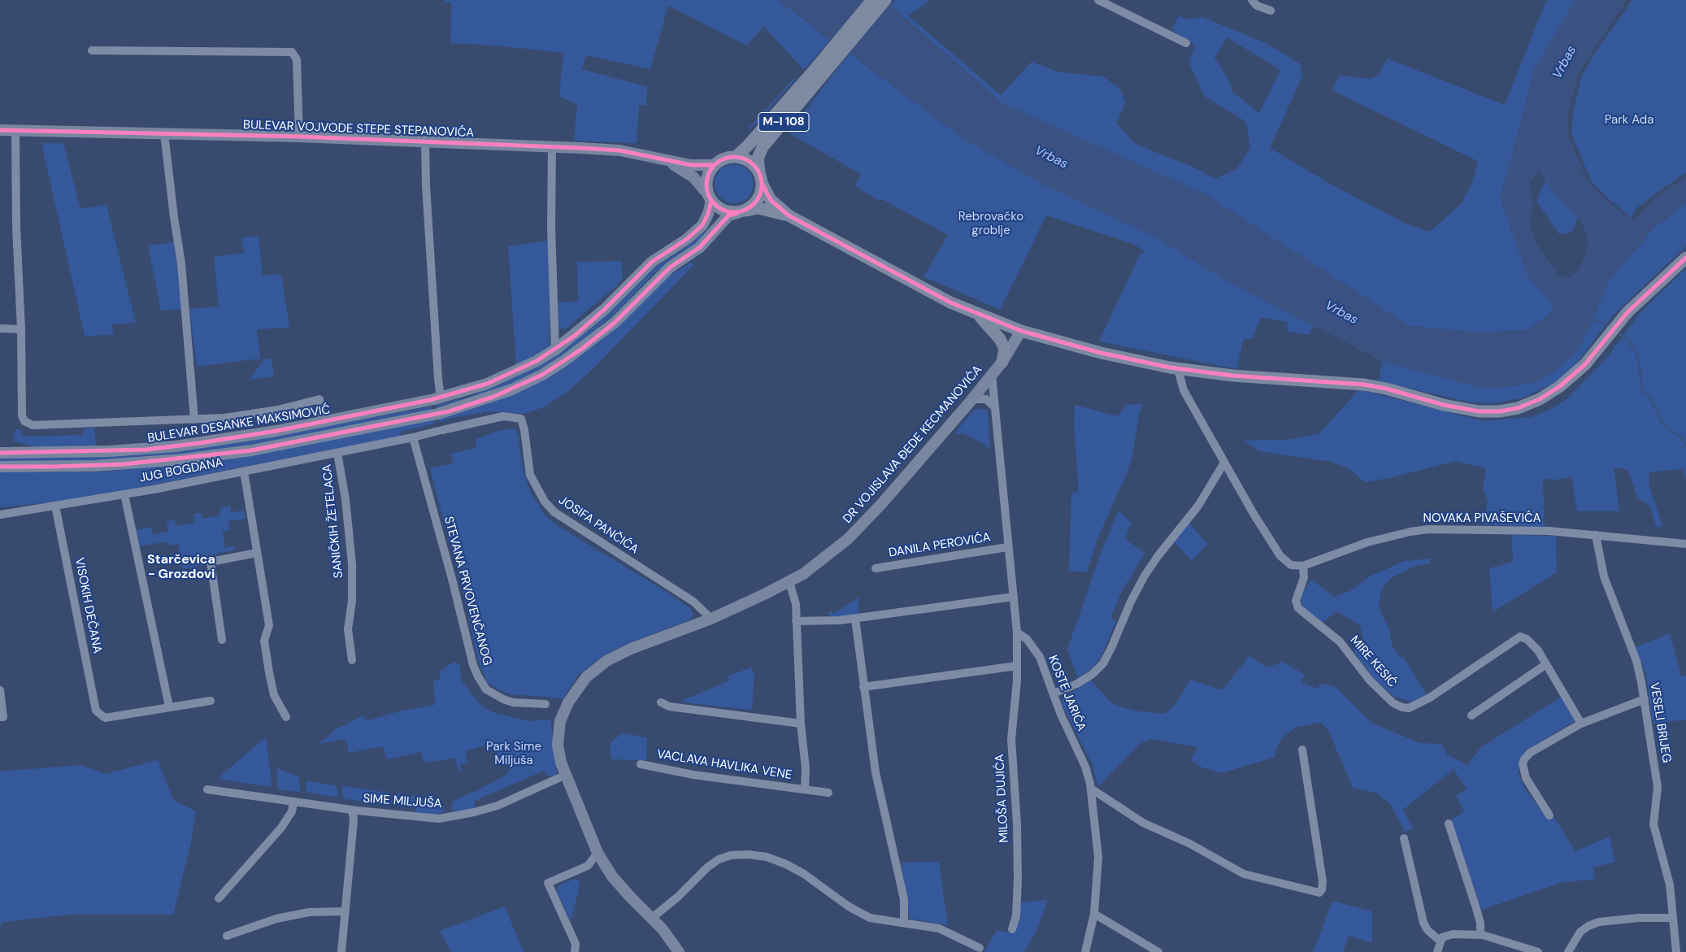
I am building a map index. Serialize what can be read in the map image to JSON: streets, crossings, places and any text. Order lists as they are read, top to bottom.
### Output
{
  "streets": {
    "main road": ["M-I 108"],
    "street": [
      "BULEVAR VOJVODE STEPE STEPANOVIĆA",
      "BULEVAR DESANKE MAKSIMOVIĆ",
      "DR VOJISLAVA ĐEDE KECMANOVIĆA",
      "JUG BOGDANA",
      "NOVAKA PIVAŠEVIĆA",
      "SANIČKIH ŽETELACA",
      "JOSIFA PANČIĆA",
      "DANILA PEROVIĆA",
      "STEVANA PRVOVENČANOG",
      "VISOKIH DEČANA",
      "MIRE KESIĆ",
      "KOSTE JARIĆA",
      "VESELI BRIJEG",
      "VACLAVA HAVLIKA VENE",
      "MILOŠA DUJIĆA",
      "SIME MILJUŠA"
    ]
  },
  "crossings": [
    ["M-I 108", "BULEVAR VOJVODE STEPE STEPANOVIĆA"],
    ["M-I 108", "BULEVAR DESANKE MAKSIMOVIĆ"],
    ["M-I 108", "DR VOJISLAVA ĐEDE KECMANOVIĆA"],
    ["BULEVAR VOJVODE STEPE STEPANOVIĆA", "BULEVAR DESANKE MAKSIMOVIĆ"],
    ["DR VOJISLAVA ĐEDE KECMANOVIĆA", "JOSIFA PANČIĆA"],
    ["DR VOJISLAVA ĐEDE KECMANOVIĆA", "VACLAVA HAVLIKA VENE"],
    ["DR VOJISLAVA ĐEDE KECMANOVIĆA", "SIME MILJUŠA"],
    ["JUG BOGDANA", "SANIČKIH ŽETELACA"],
    ["JUG BOGDANA", "JOSIFA PANČIĆA"],
    ["JUG BOGDANA", "STEVANA PRVOVENČANOG"],
    ["JUG BOGDANA", "VISOKIH DEČANA"],
    ["NOVAKA PIVAŠEVIĆA", "MIRE KESIĆ"],
    ["NOVAKA PIVAŠEVIĆA", "VESELI BRIJEG"],
    ["KOSTE JARIĆA", "MILOŠA DUJIĆA"]
  ],
  "districts": ["Starčevica - Grozdovi"],
  "water": ["Vrbas"],
  "parks": ["Park Ada", "Rebrovačko groblje", "Park Sime Miljuša"]
}
